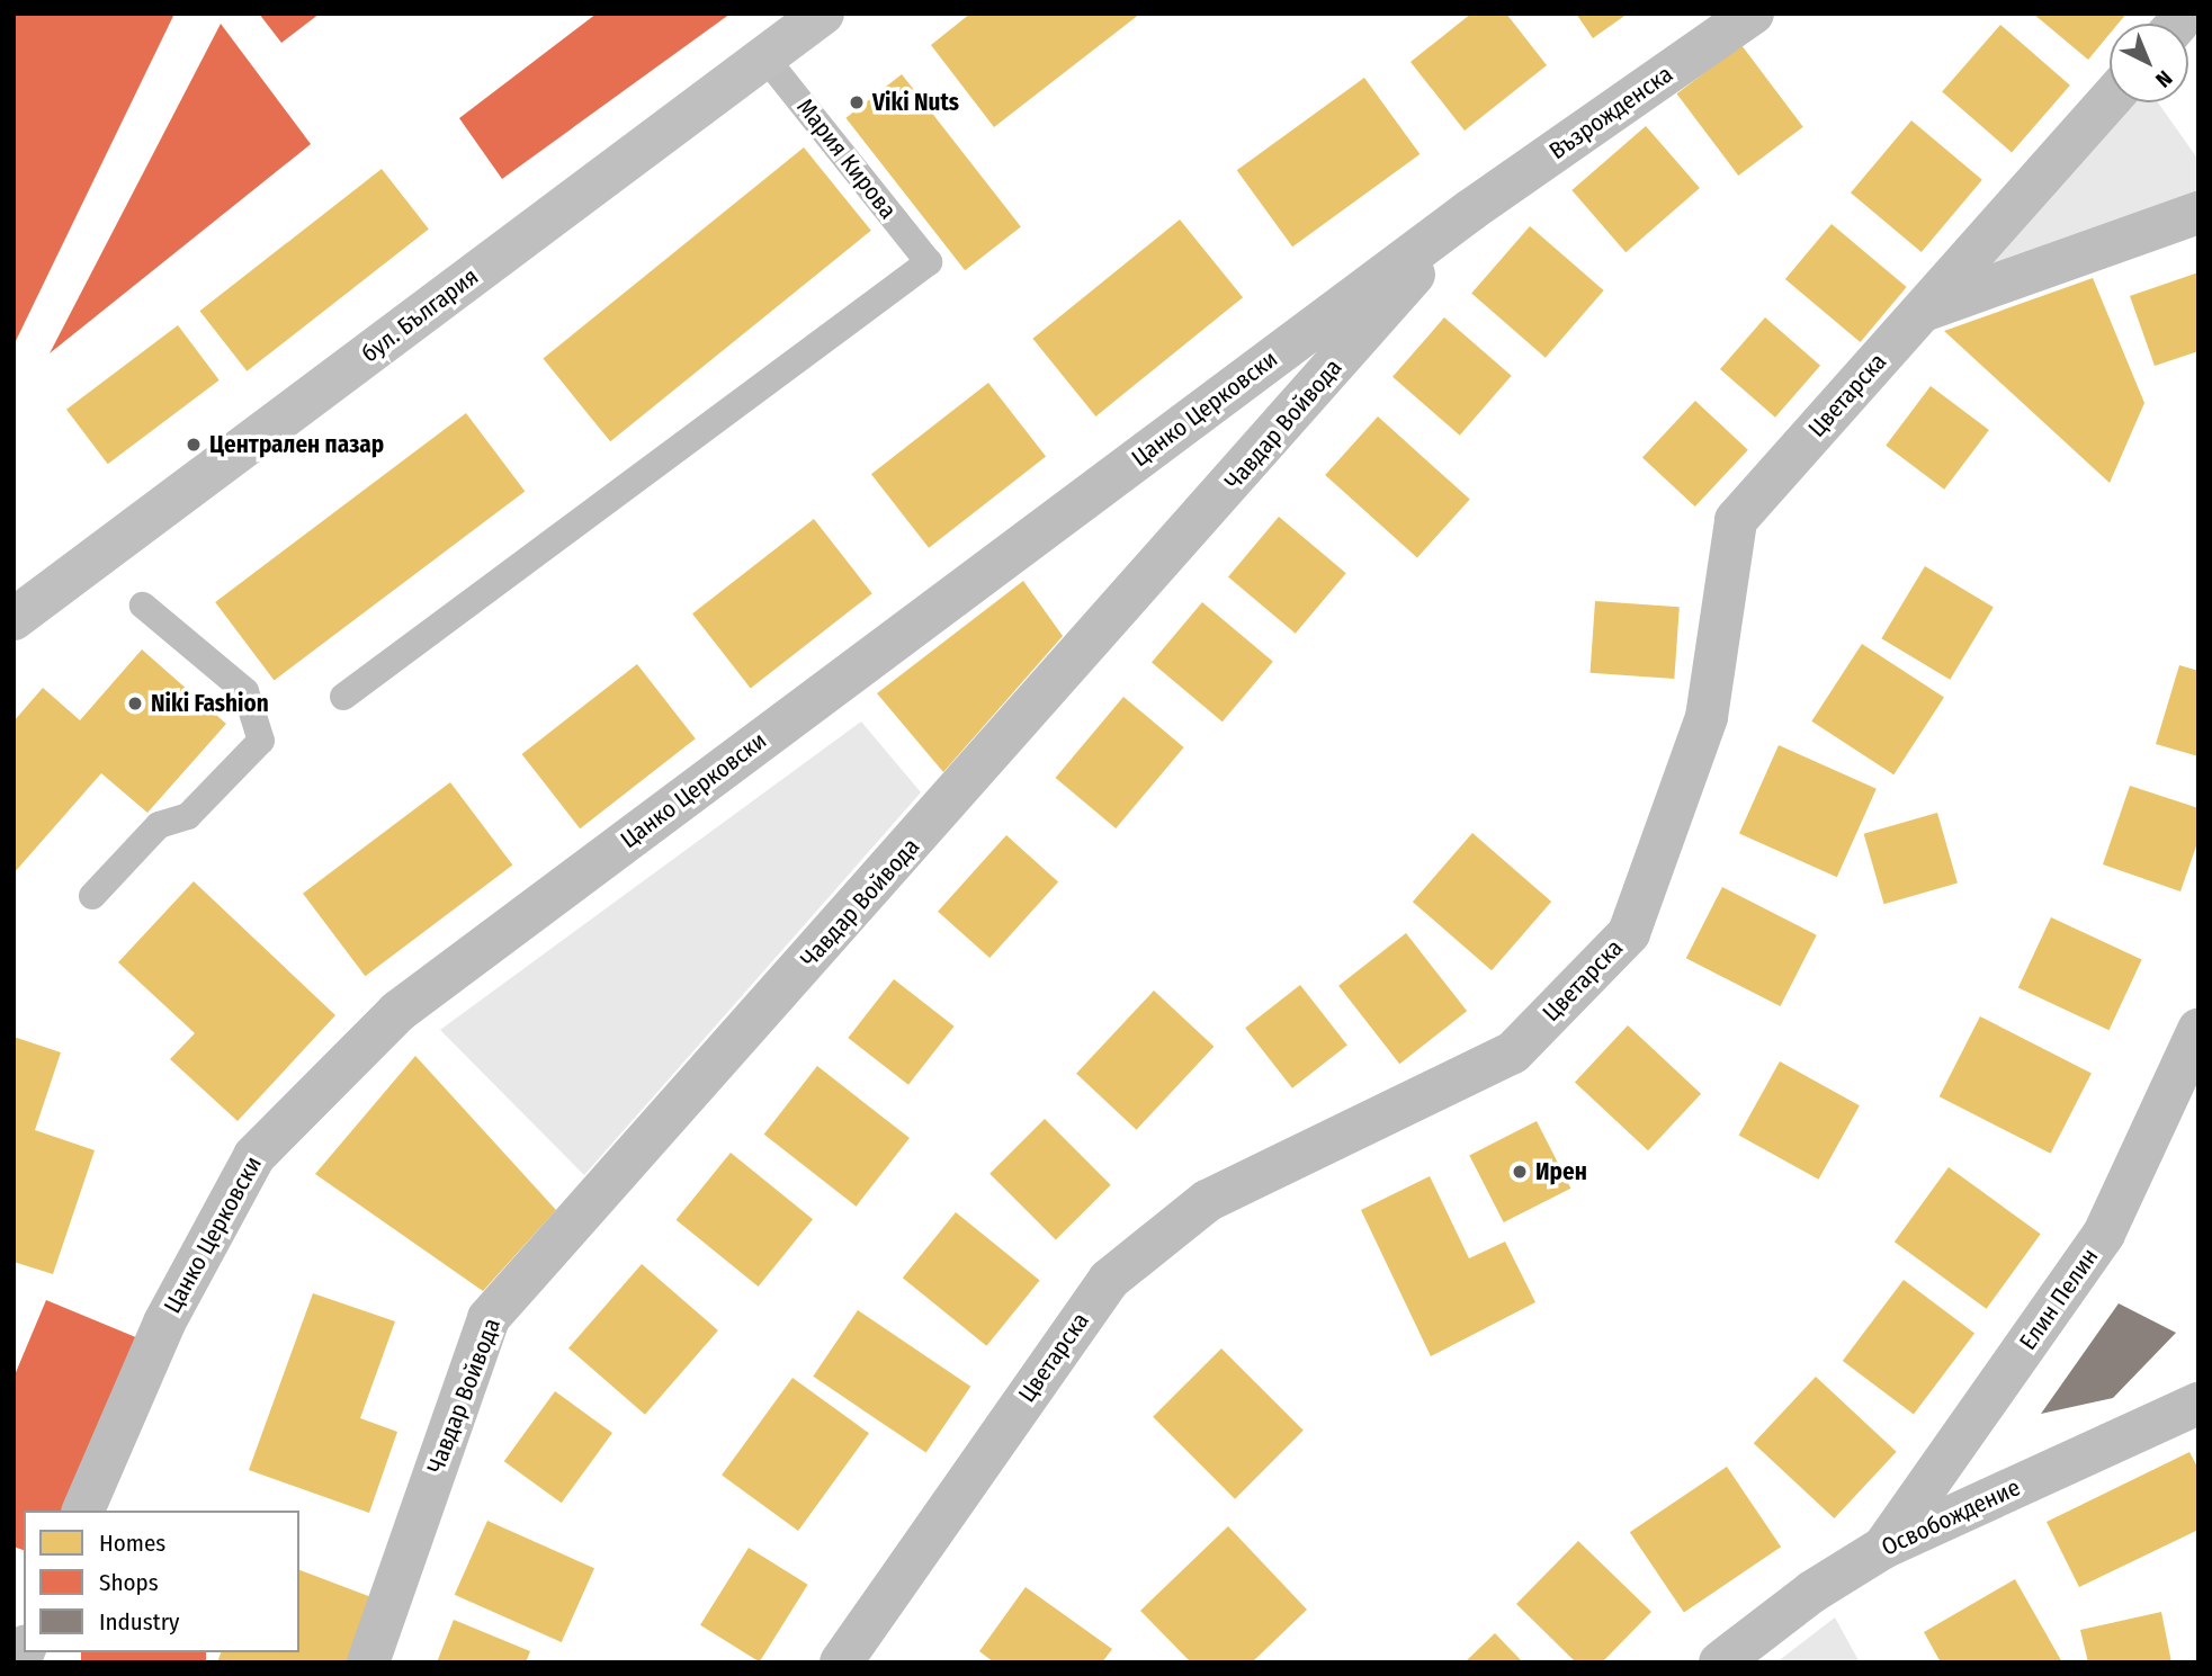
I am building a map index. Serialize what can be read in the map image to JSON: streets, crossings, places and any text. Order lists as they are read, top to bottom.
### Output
{
  "streets": {
    "main road": ["бул. България"],
    "street": [
      "Възрожденска",
      "Цветарска",
      "Цанко Церковски",
      "Чавдар Войвода",
      "Елин Пелин",
      "Освобождение"
    ],
    "lane": ["Мария Кирова"]
  },
  "crossings": [
    ["Възрожденска", "Цанко Церковски"],
    ["Възрожденска", "Чавдар Войвода"],
    ["Мария Кирова", "бул. България"],
    ["Цанко Церковски", "Чавдар Войвода"],
    ["Елин Пелин", "Освобождение"]
  ],
  "places": [
    "Viki Nuts",
    "Централен пазар",
    "Niki Fashion",
    "Ирен"
  ],
  "legend": ["Homes", "Shops", "Industry"],
  "north": "bottom right"
}
